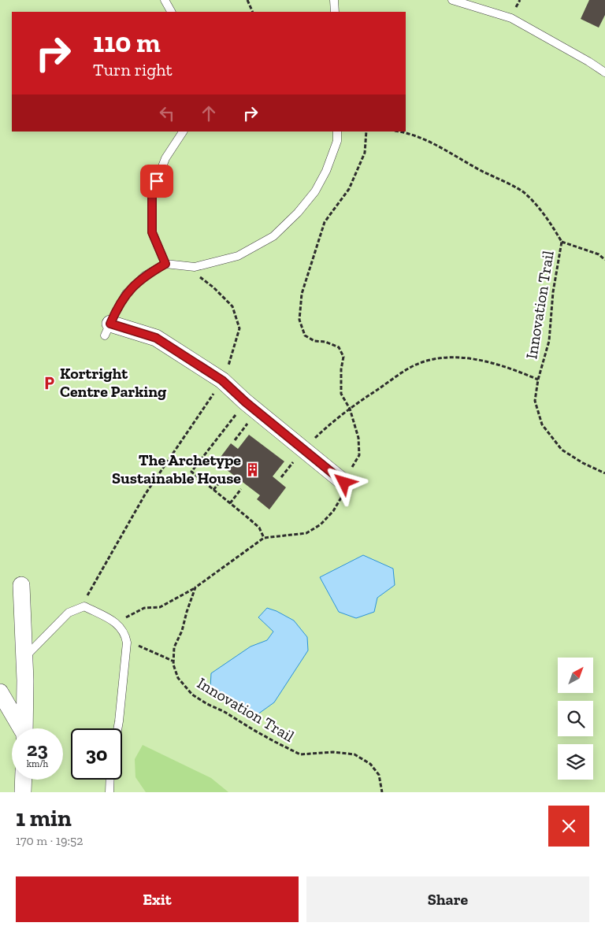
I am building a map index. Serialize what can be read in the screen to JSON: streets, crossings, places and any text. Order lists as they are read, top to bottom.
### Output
{
  "streets": {
    "path": ["Innovation Trail"]
  },
  "places": {
    "parking": ["Kortright Centre Parking"],
    "building": ["The Archetype Sustainable House"]
  },
  "north": "top right",
  "page": {
    "turn": ["110 m", "Turn right"],
    "speed": "23 km/h",
    "limit": "30",
    "heading": ["1 min", "170 m · 19:52"],
    "buttons": ["Exit", "Share"]
  }
}
